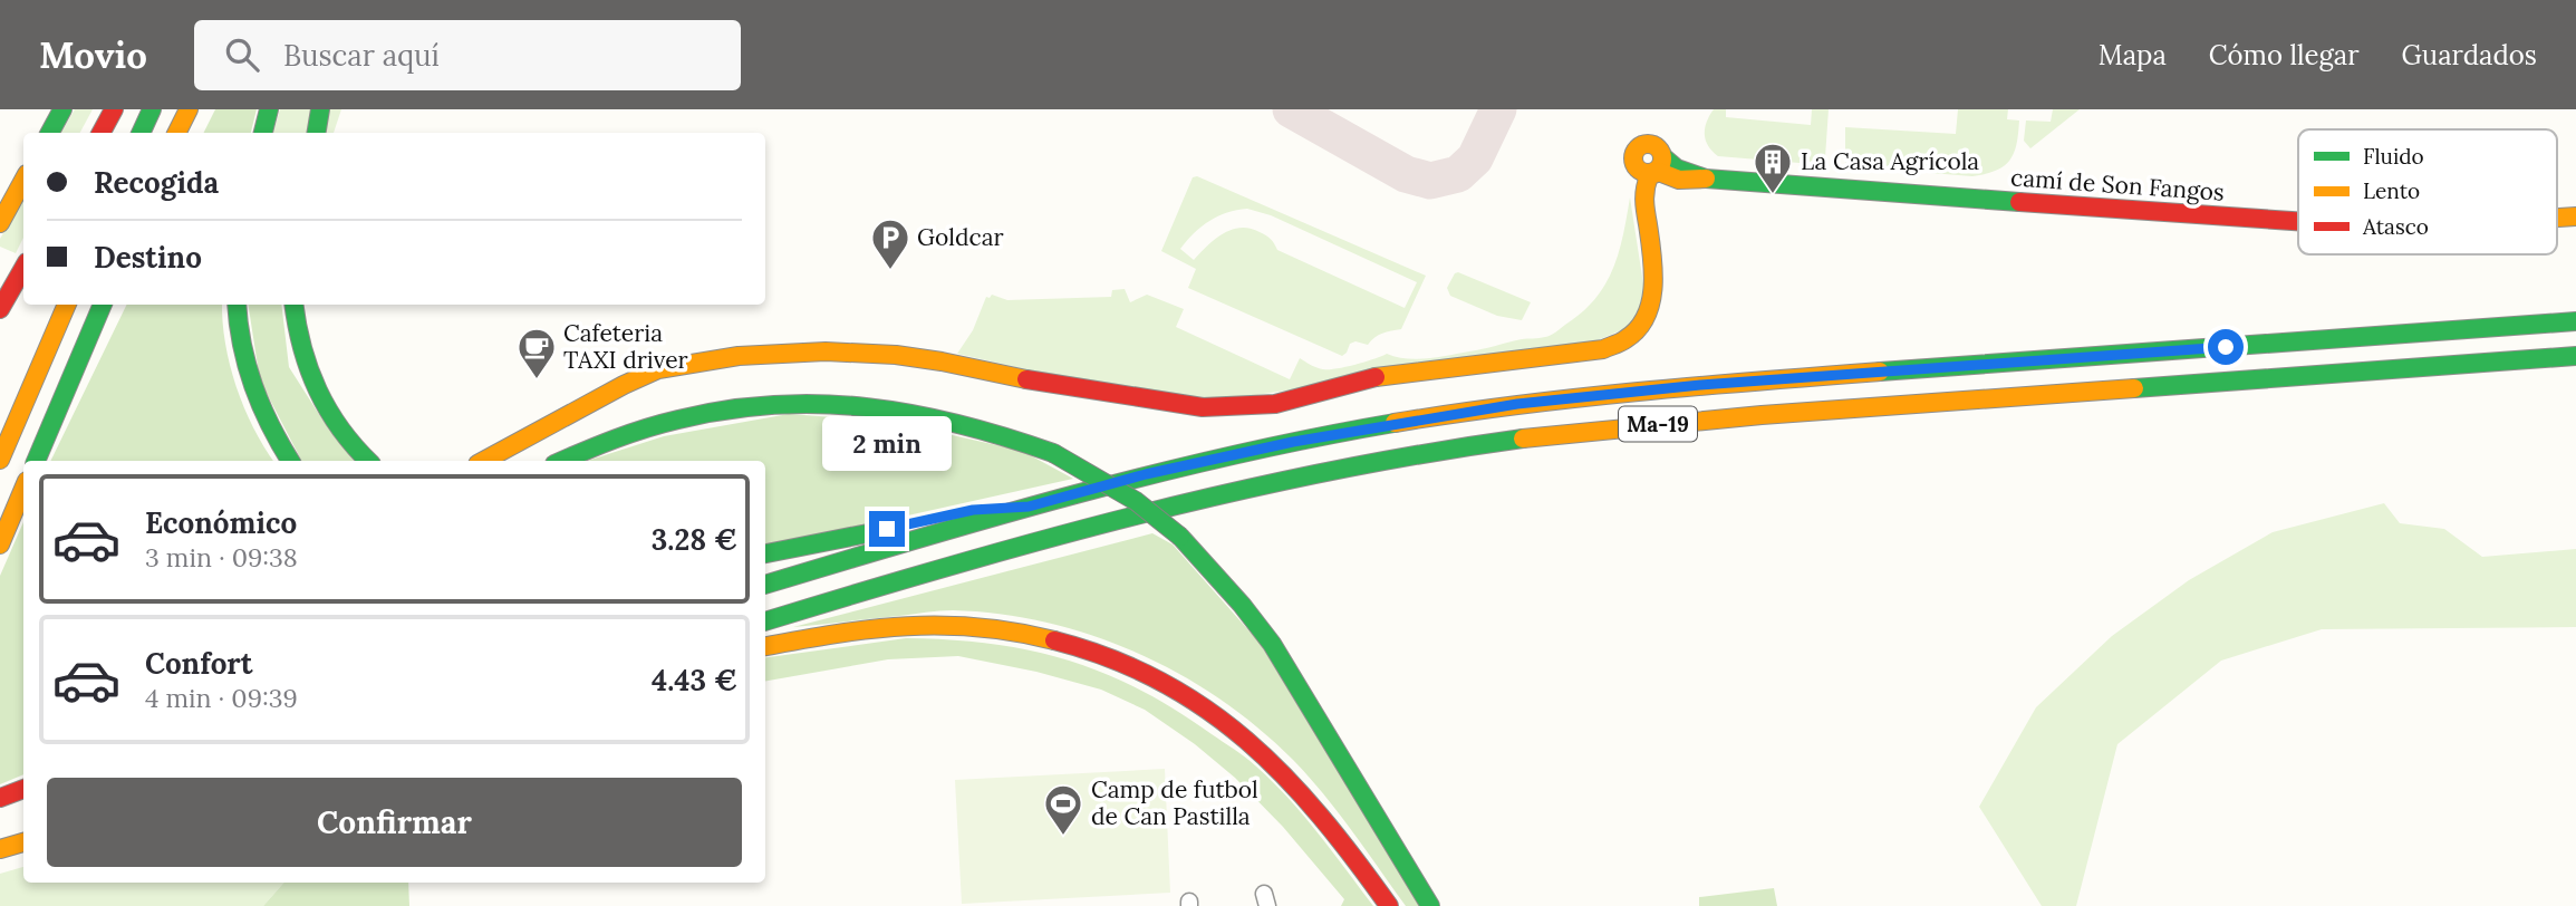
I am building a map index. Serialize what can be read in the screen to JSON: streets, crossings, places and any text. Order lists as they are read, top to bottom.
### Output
{
  "streets": {
    "main road": ["camí de Son Fangos", "Ma-19"]
  },
  "places": {
    "building": ["La Casa Agrícola"],
    "parking": ["Goldcar"],
    "cafe": ["Cafeteria TAXI driver"],
    "sports": ["Camp de futbol de Can Pastilla"]
  },
  "legend": ["Fluido", "Lento", "Atasco"],
  "page": {
    "header": "Movio",
    "search": "Buscar aquí",
    "nav": ["Mapa", "Cómo llegar", "Guardados"],
    "banner": ["Recogida", "Destino"],
    "bubble": "2 min",
    "list": [
      {
        "name": "Económico",
        "note": "3 min · 09:38",
        "value": "3.28 €"
      },
      {
        "name": "Confort",
        "note": "4 min · 09:39",
        "value": "4.43 €"
      }
    ],
    "buttons": "Confirmar"
  }
}
